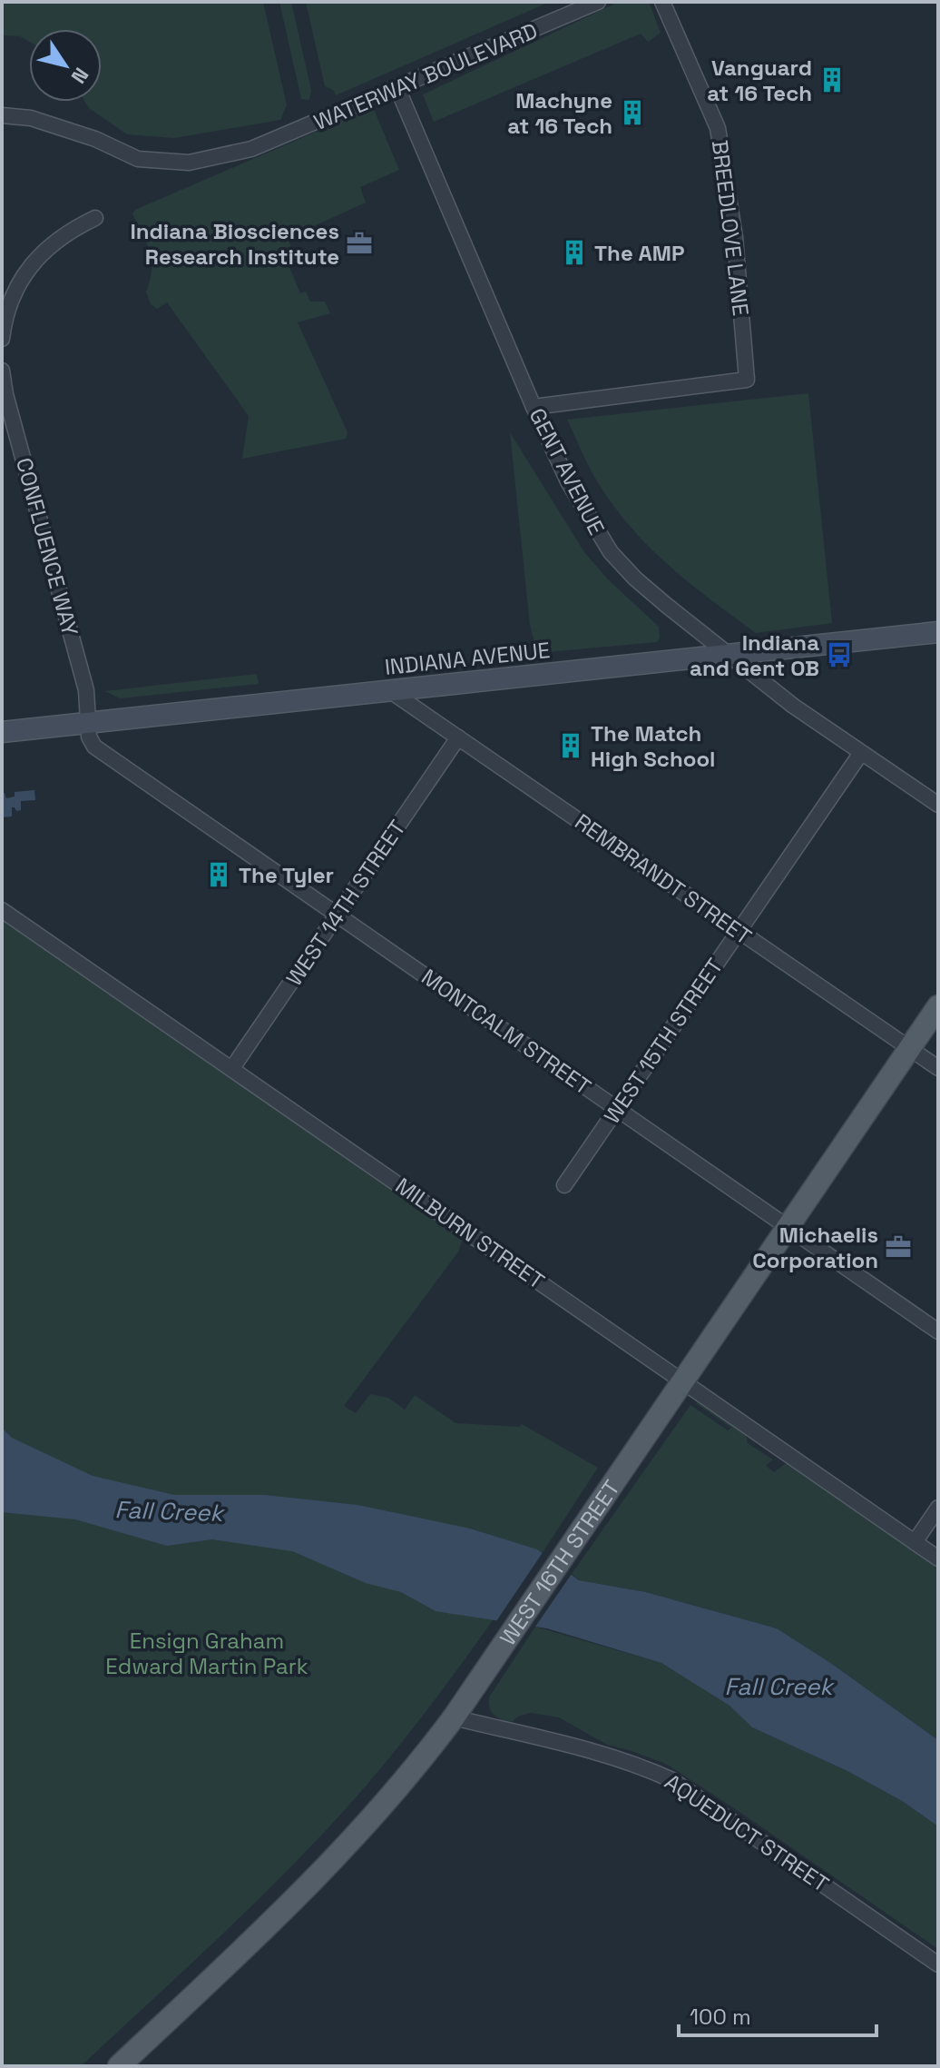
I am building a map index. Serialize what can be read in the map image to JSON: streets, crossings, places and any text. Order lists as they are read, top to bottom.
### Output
{
  "streets": {
    "main road": ["INDIANA AVENUE", "WEST 16TH STREET"],
    "street": [
      "WATERWAY BOULEVARD",
      "BREEDLOVE LANE",
      "GENT AVENUE",
      "CONFLUENCE WAY",
      "REMBRANDT STREET",
      "WEST 14TH STREET",
      "MONTCALM STREET",
      "WEST 15TH STREET",
      "MILBURN STREET",
      "AQUEDUCT STREET"
    ]
  },
  "crossings": [
    ["WATERWAY BOULEVARD", "GENT AVENUE"],
    ["BREEDLOVE LANE", "GENT AVENUE"],
    ["GENT AVENUE", "INDIANA AVENUE"],
    ["GENT AVENUE", "WEST 15TH STREET"],
    ["CONFLUENCE WAY", "INDIANA AVENUE"],
    ["CONFLUENCE WAY", "MONTCALM STREET"],
    ["INDIANA AVENUE", "REMBRANDT STREET"],
    ["INDIANA AVENUE", "MONTCALM STREET"],
    ["REMBRANDT STREET", "WEST 14TH STREET"],
    ["REMBRANDT STREET", "WEST 15TH STREET"],
    ["REMBRANDT STREET", "WEST 16TH STREET"],
    ["WEST 14TH STREET", "MONTCALM STREET"],
    ["WEST 14TH STREET", "MILBURN STREET"],
    ["MONTCALM STREET", "WEST 15TH STREET"],
    ["MONTCALM STREET", "WEST 16TH STREET"],
    ["MILBURN STREET", "WEST 16TH STREET"],
    ["WEST 16TH STREET", "AQUEDUCT STREET"]
  ],
  "water": ["Fall Creek"],
  "parks": ["Ensign Graham Edward Martin Park"],
  "places": {
    "building": [
      "Vanguard at 16 Tech",
      "Machyne at 16 Tech",
      "The AMP",
      "The Match High School",
      "The Tyler"
    ],
    "office": ["Indiana Biosciences Research Institute", "Michaelis Corporation"],
    "bus stop": ["Indiana and Gent OB"]
  },
  "scale_bar": "100 m",
  "north": "bottom right"
}
